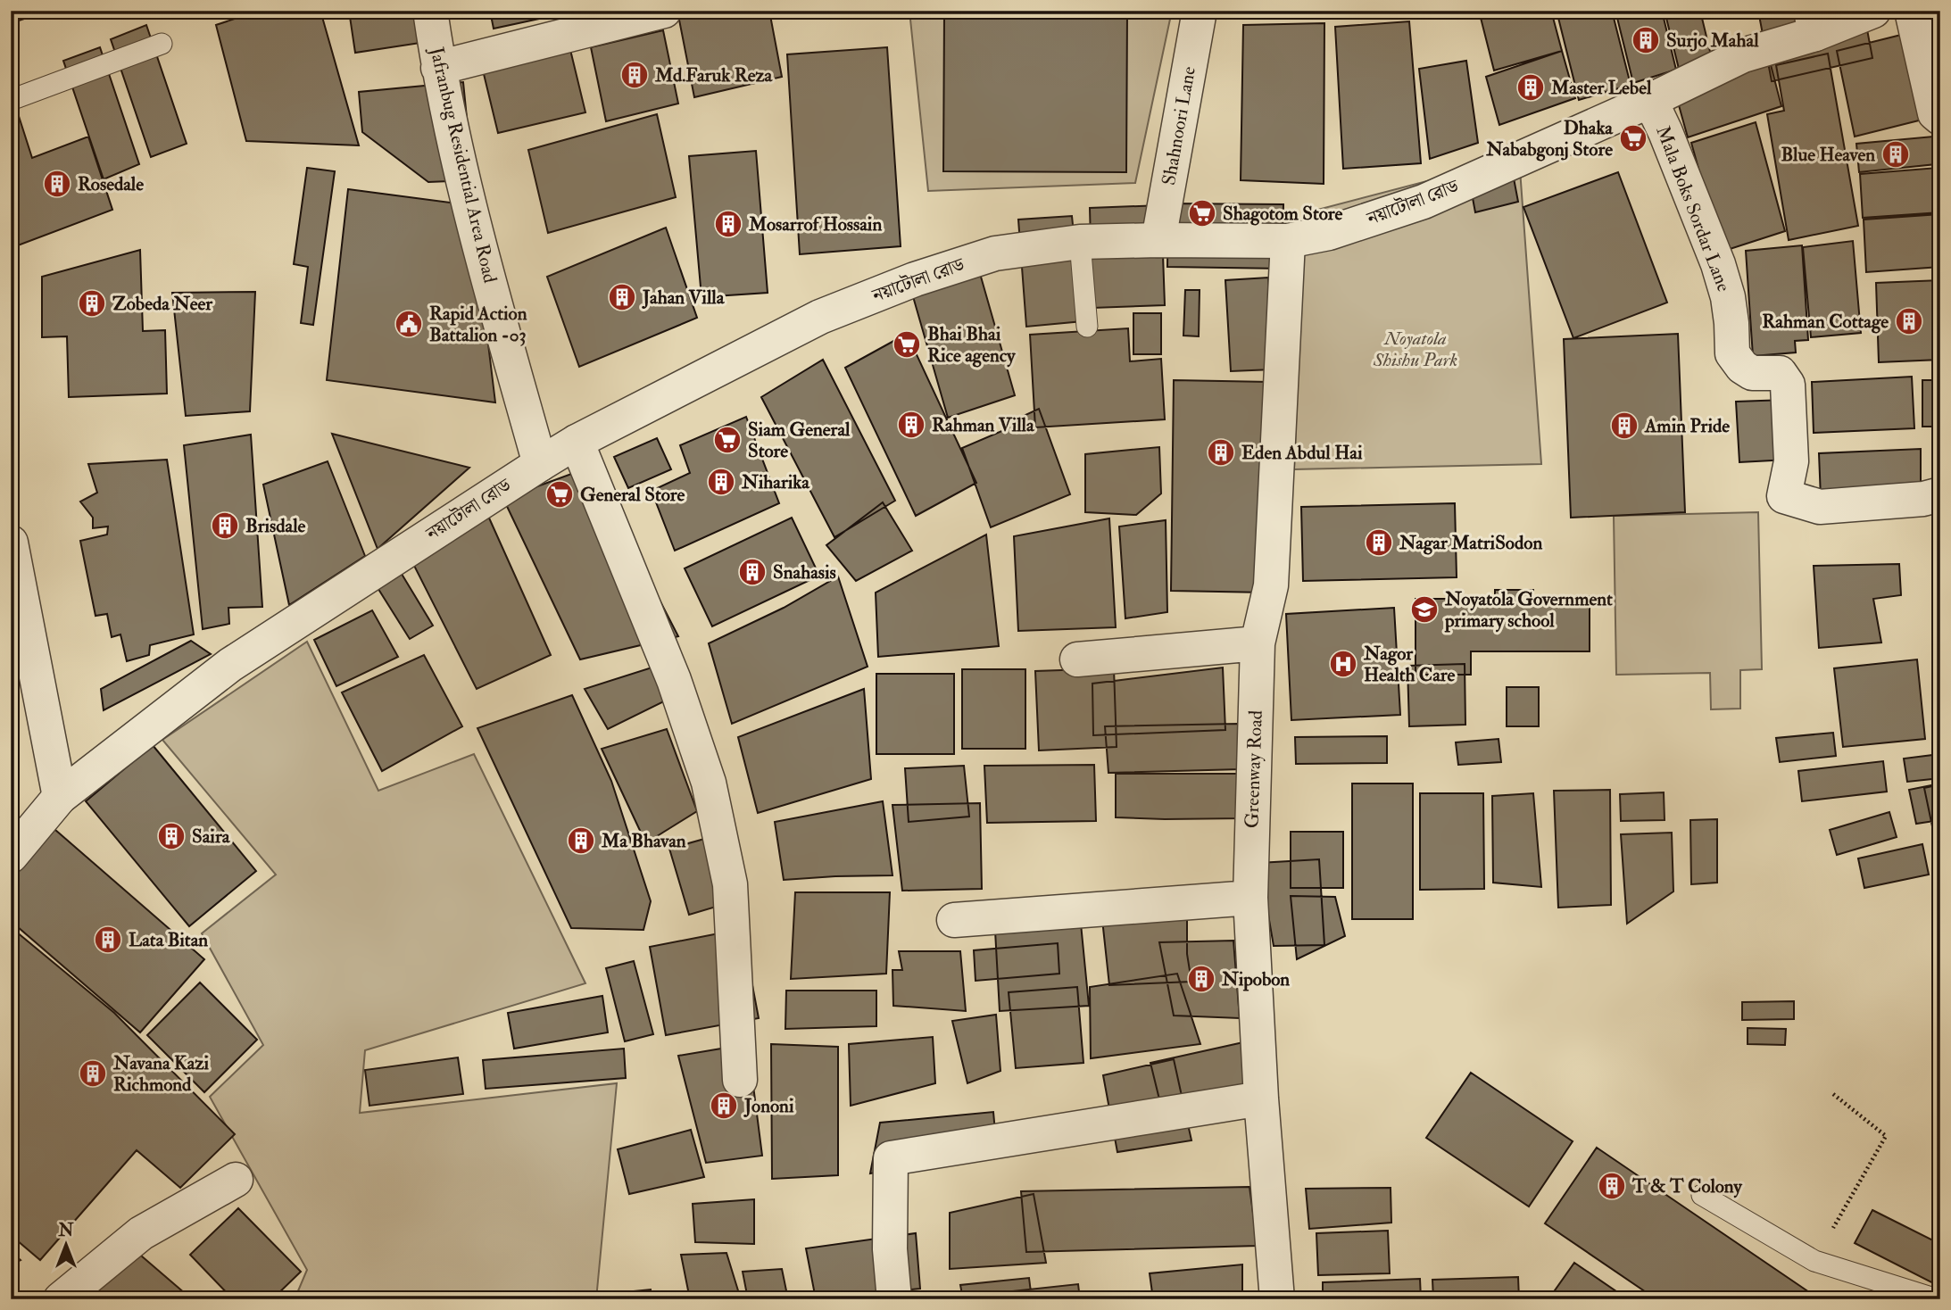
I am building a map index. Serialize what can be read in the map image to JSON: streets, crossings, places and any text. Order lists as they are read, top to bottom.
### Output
{
  "streets": {
    "street": [
      "Shahnoori Lane",
      "Jafranbug Residential Area Road",
      "নয়াটোলা রোড",
      "Mala Boks Sordar Lane",
      "Greenway Road"
    ]
  },
  "crossings": [
    ["Shahnoori Lane", "নয়াটোলা রোড"],
    ["Jafranbug Residential Area Road", "নয়াটোলা রোড"],
    ["নয়াটোলা রোড", "Mala Boks Sordar Lane"],
    ["নয়াটোলা রোড", "Greenway Road"]
  ],
  "parks": ["Noyatola Shishu Park"],
  "places": {
    "building": [
      "Surjo Mahal",
      "Md.Faruk Reza",
      "Master Lebel",
      "Blue Heaven",
      "Rosedale",
      "Mosarrof Hossain",
      "Jahan Villa",
      "Zobeda Neer",
      "Rahman Cottage",
      "Rahman Villa",
      "Amin Pride",
      "Eden Abdul Hai",
      "Niharika",
      "Brisdale",
      "Nagar MatriSodon",
      "Snahasis",
      "Saira",
      "Ma Bhavan",
      "Lata Bitan",
      "Nipobon",
      "Navana Kazi Richmond",
      "Jononi",
      "T & T Colony"
    ],
    "supermarket": [
      "Dhaka Nababgonj Store",
      "Shagotom Store",
      "Bhai Bhai Rice agency",
      "Siam General Store",
      "General Store"
    ],
    "public building": ["Rapid Action Battalion -03"],
    "school or university": ["Noyatola Government primary school"],
    "hospital": ["Nagor Health Care"]
  },
  "north": "top"
}
